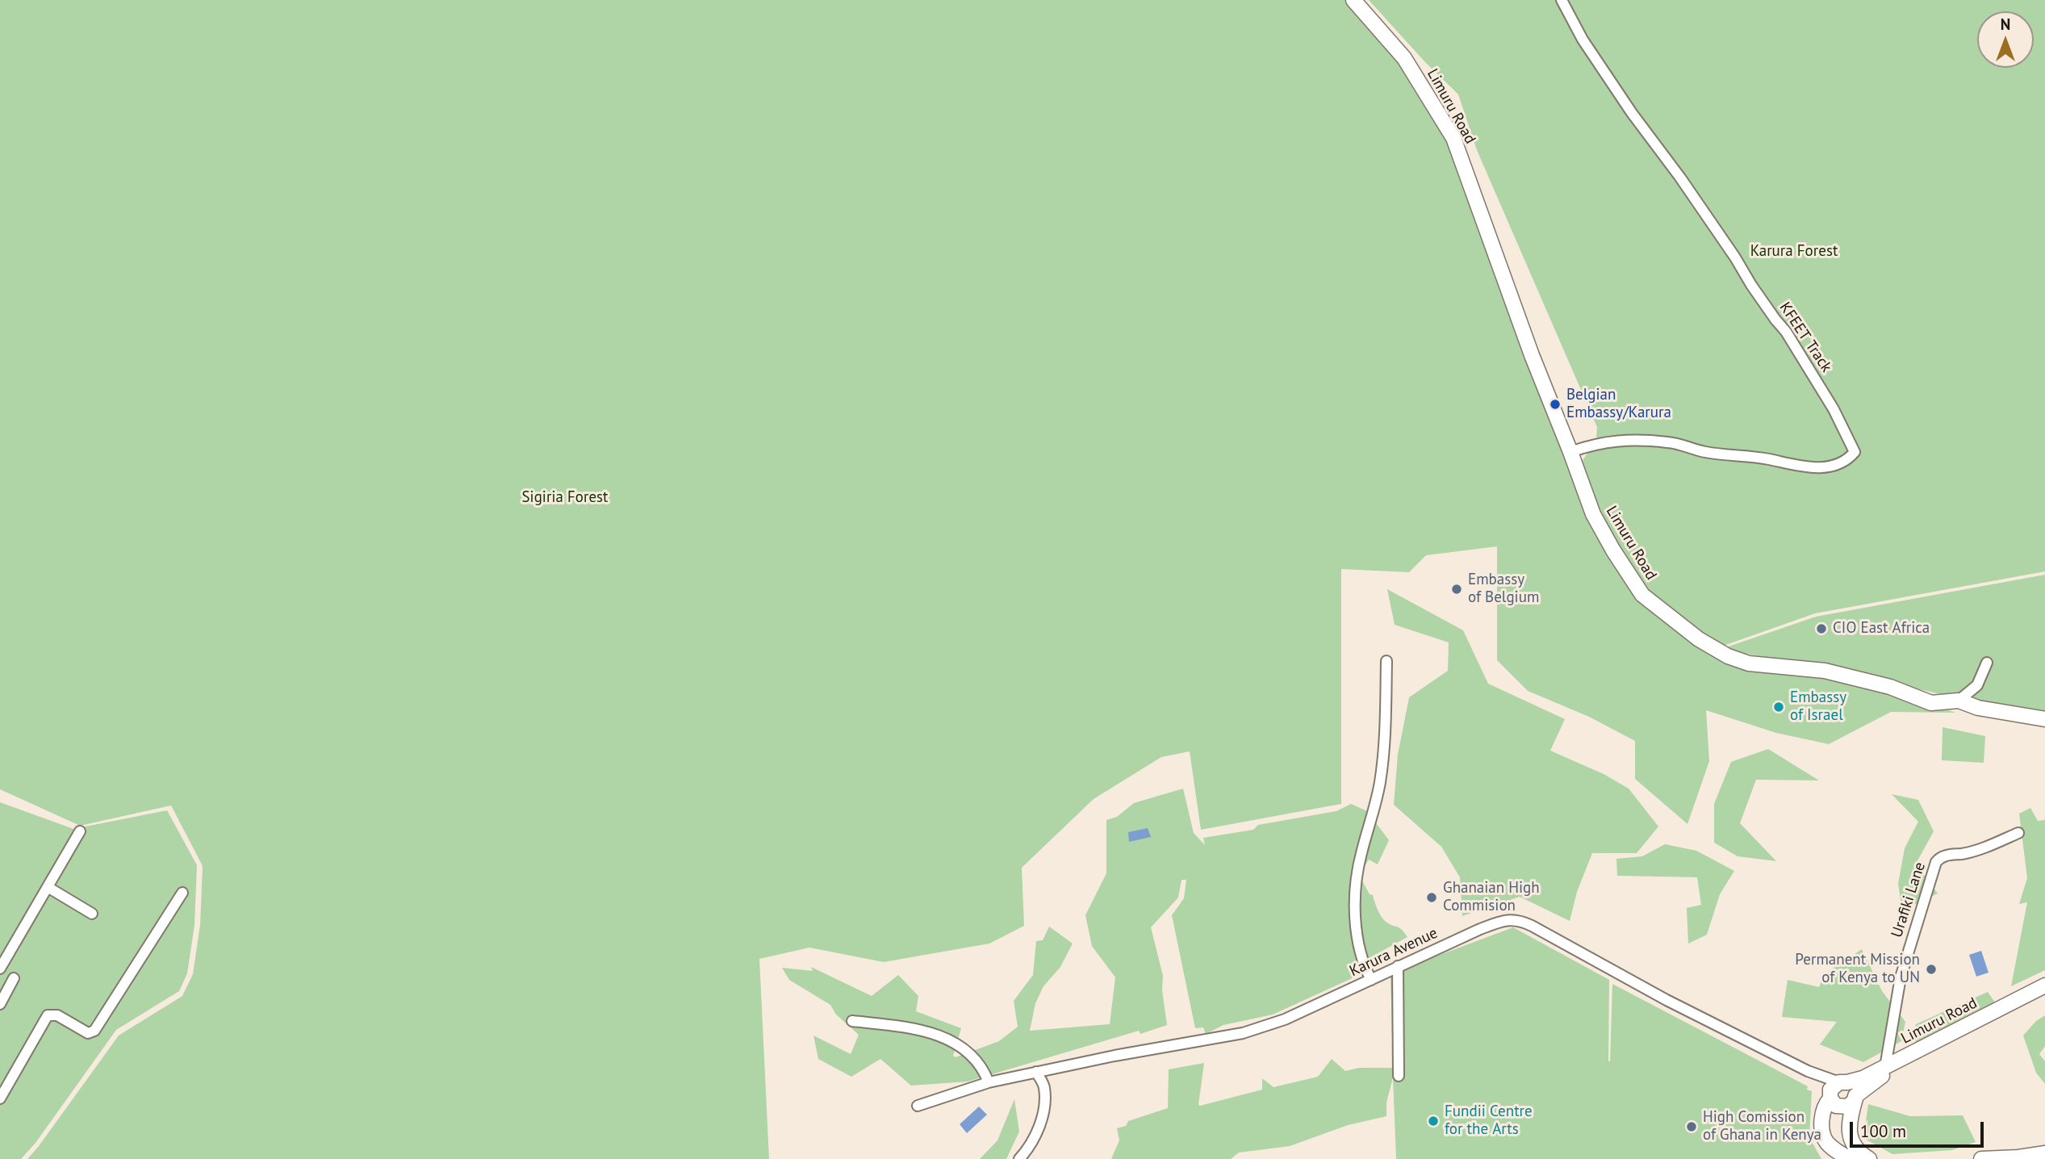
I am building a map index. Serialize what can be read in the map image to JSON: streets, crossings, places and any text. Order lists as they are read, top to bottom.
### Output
{
  "streets": {
    "main road": ["Limuru Road"],
    "street": ["KFEET Track", "Urafiki Lane", "Karura Avenue"]
  },
  "crossings": [
    ["Limuru Road", "KFEET Track"],
    ["Limuru Road", "Urafiki Lane"],
    ["Limuru Road", "Karura Avenue"]
  ],
  "parks": ["Karura Forest", "Sigiria Forest"],
  "places": [
    "Belgian Embassy/Karura",
    "Embassy of Belgium",
    "CIO East Africa",
    "Embassy of Israel",
    "Ghanaian High Commision",
    "Permanent Mission of Kenya to UN",
    "Fundii Centre for the Arts",
    "High Comission of Ghana in Kenya"
  ],
  "scale_bar": "100 m",
  "north": "top"
}
